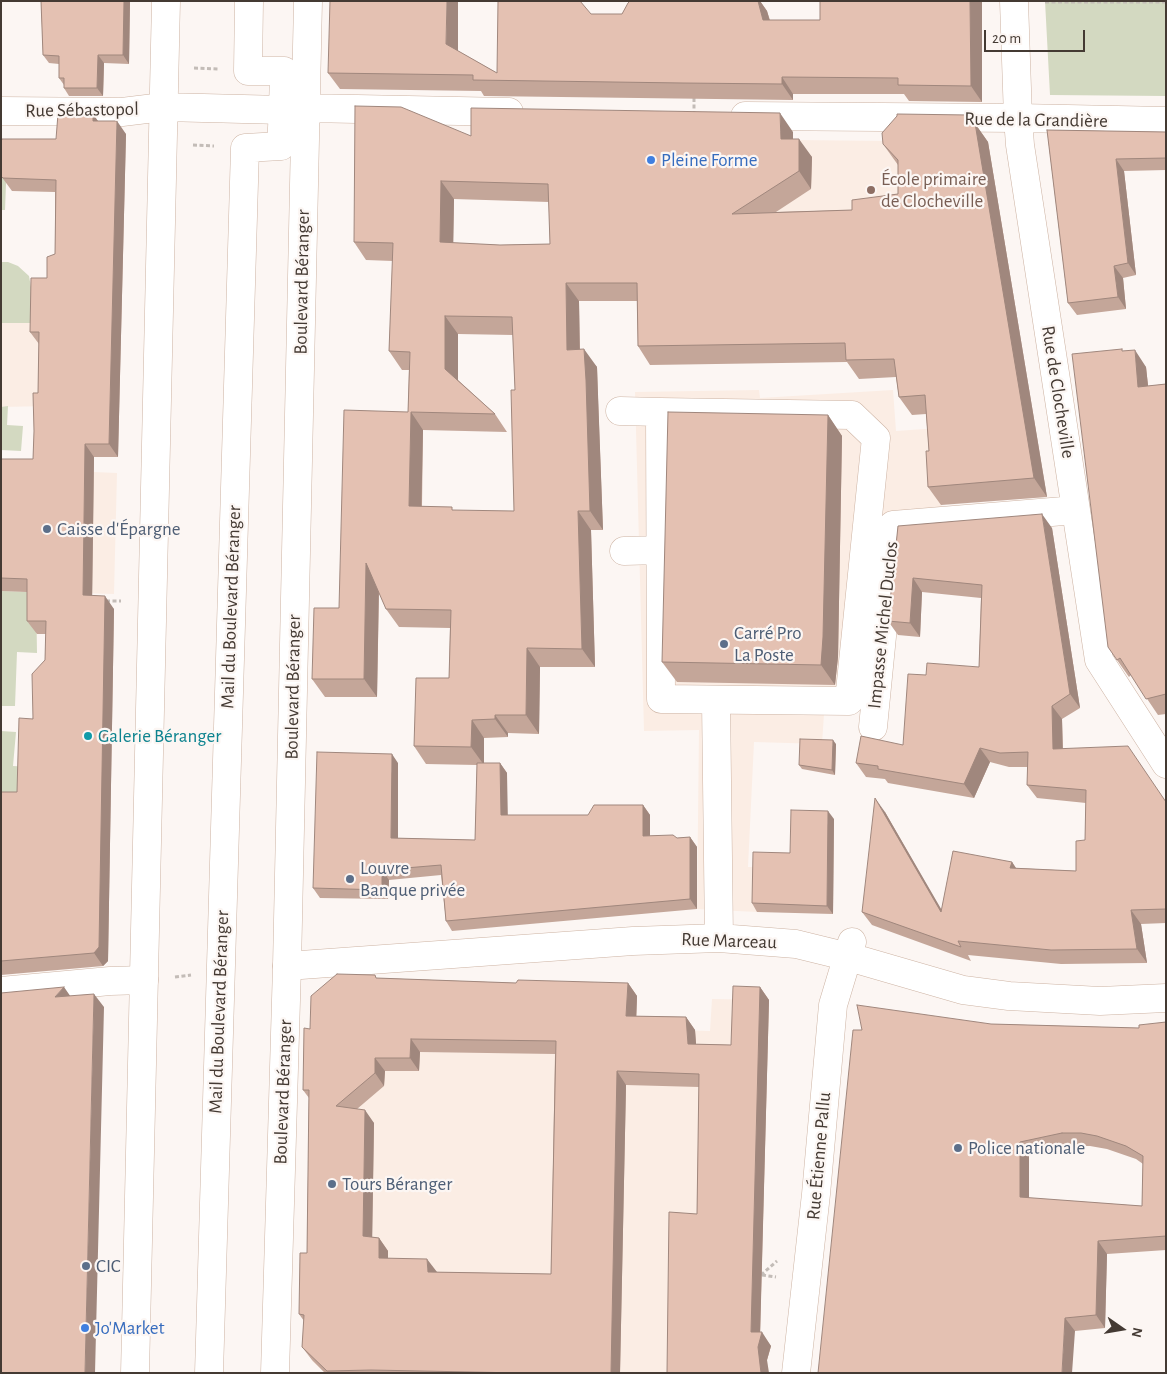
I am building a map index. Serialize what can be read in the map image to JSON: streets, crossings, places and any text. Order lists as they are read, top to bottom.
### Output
{
  "streets": {
    "street": [
      "Rue Sébastopol",
      "Rue de la Grandière",
      "Boulevard Béranger",
      "Rue de Clocheville",
      "Mail du Boulevard Béranger",
      "Impasse Michel Duclos",
      "Rue Marceau",
      "Rue Étienne Pallu"
    ]
  },
  "crossings": [
    ["Rue Sébastopol", "Boulevard Béranger"],
    ["Rue Sébastopol", "Mail du Boulevard Béranger"],
    ["Rue de la Grandière", "Rue de Clocheville"],
    ["Boulevard Béranger", "Mail du Boulevard Béranger"],
    ["Boulevard Béranger", "Rue Marceau"],
    ["Rue de Clocheville", "Impasse Michel Duclos"],
    ["Rue Marceau", "Rue Étienne Pallu"]
  ],
  "places": [
    "Pleine Forme",
    "École primaire de Clocheville",
    "Caisse d'Épargne",
    "Carré Pro La Poste",
    "Galerie Béranger",
    "Louvre Banque privée",
    "Police nationale",
    "Tours Béranger",
    "CIC",
    "Jo'Market"
  ],
  "scale_bar": "20 m",
  "north": "right"
}
